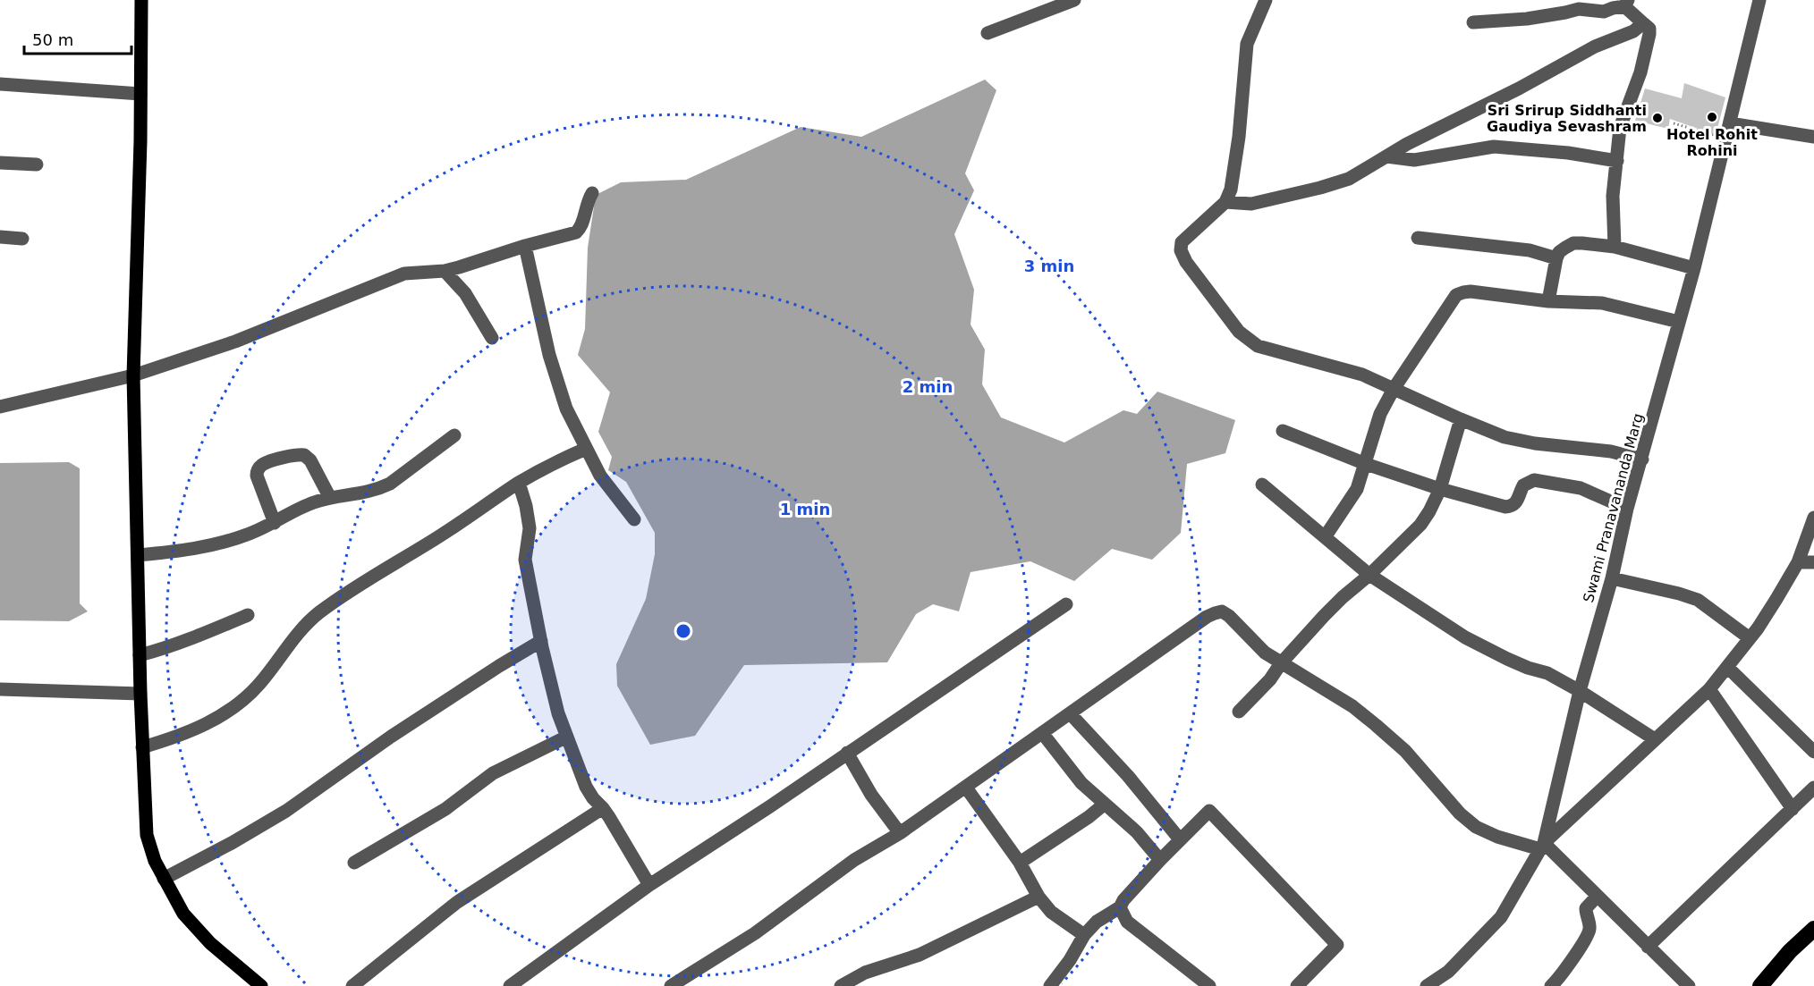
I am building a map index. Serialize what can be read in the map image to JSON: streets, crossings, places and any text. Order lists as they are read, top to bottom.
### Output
{
  "streets": {
    "street": ["Swami Pranavananda Marg"]
  },
  "places": ["Hotel Rohit Rohini", "Sri Srirup Siddhanti Gaudiya Sevashram"],
  "scale_bar": "50 m",
  "rings": ["3 min", "2 min", "1 min"]
}
